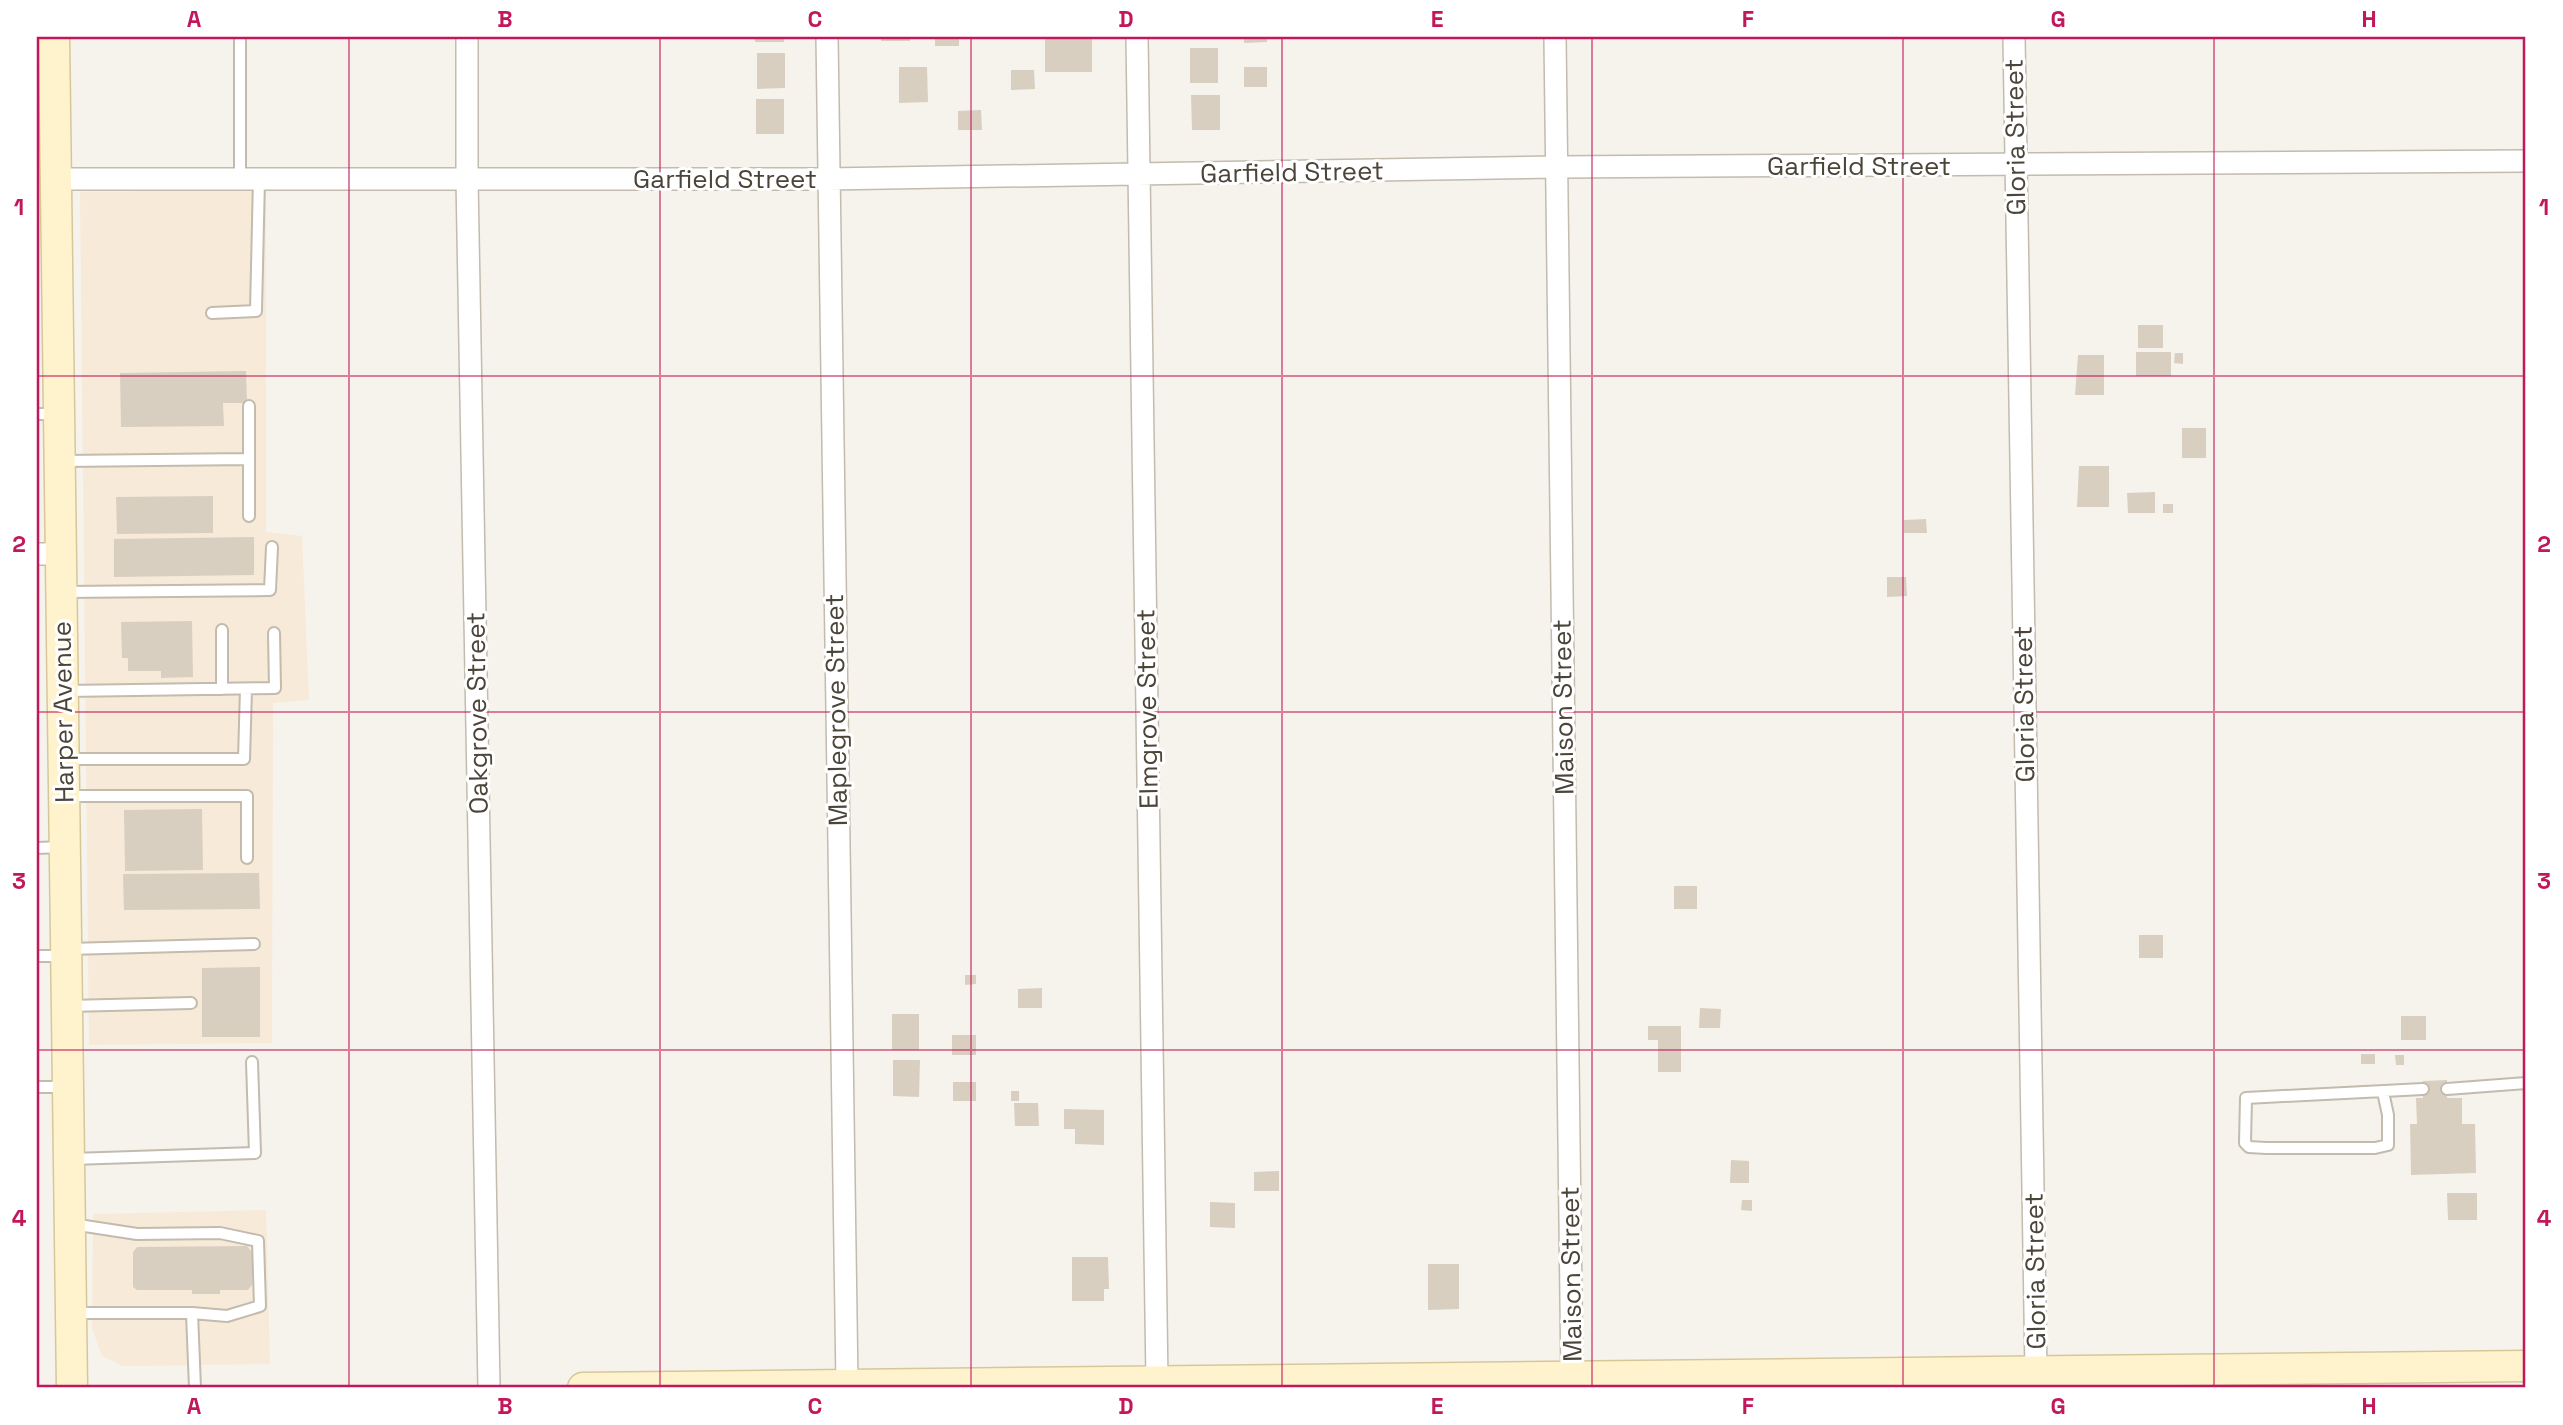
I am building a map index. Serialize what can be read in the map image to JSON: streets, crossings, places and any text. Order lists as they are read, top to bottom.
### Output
{
  "streets": {
    "main road": ["Harper Avenue"],
    "street": [
      "Gloria Street",
      "Garfield Street",
      "Maison Street",
      "Elmgrove Street",
      "Maplegrove Street",
      "Oakgrove Street"
    ]
  },
  "crossings": [
    ["Gloria Street", "Garfield Street"],
    ["Garfield Street", "Maison Street"],
    ["Garfield Street", "Elmgrove Street"],
    ["Garfield Street", "Maplegrove Street"],
    ["Garfield Street", "Harper Avenue"],
    ["Garfield Street", "Oakgrove Street"]
  ],
  "grid": {
    "columns": [
      "A",
      "B",
      "C",
      "D",
      "E",
      "F",
      "G",
      "H"
    ],
    "rows": [
      "1",
      "2",
      "3",
      "4"
    ]
  }
}
